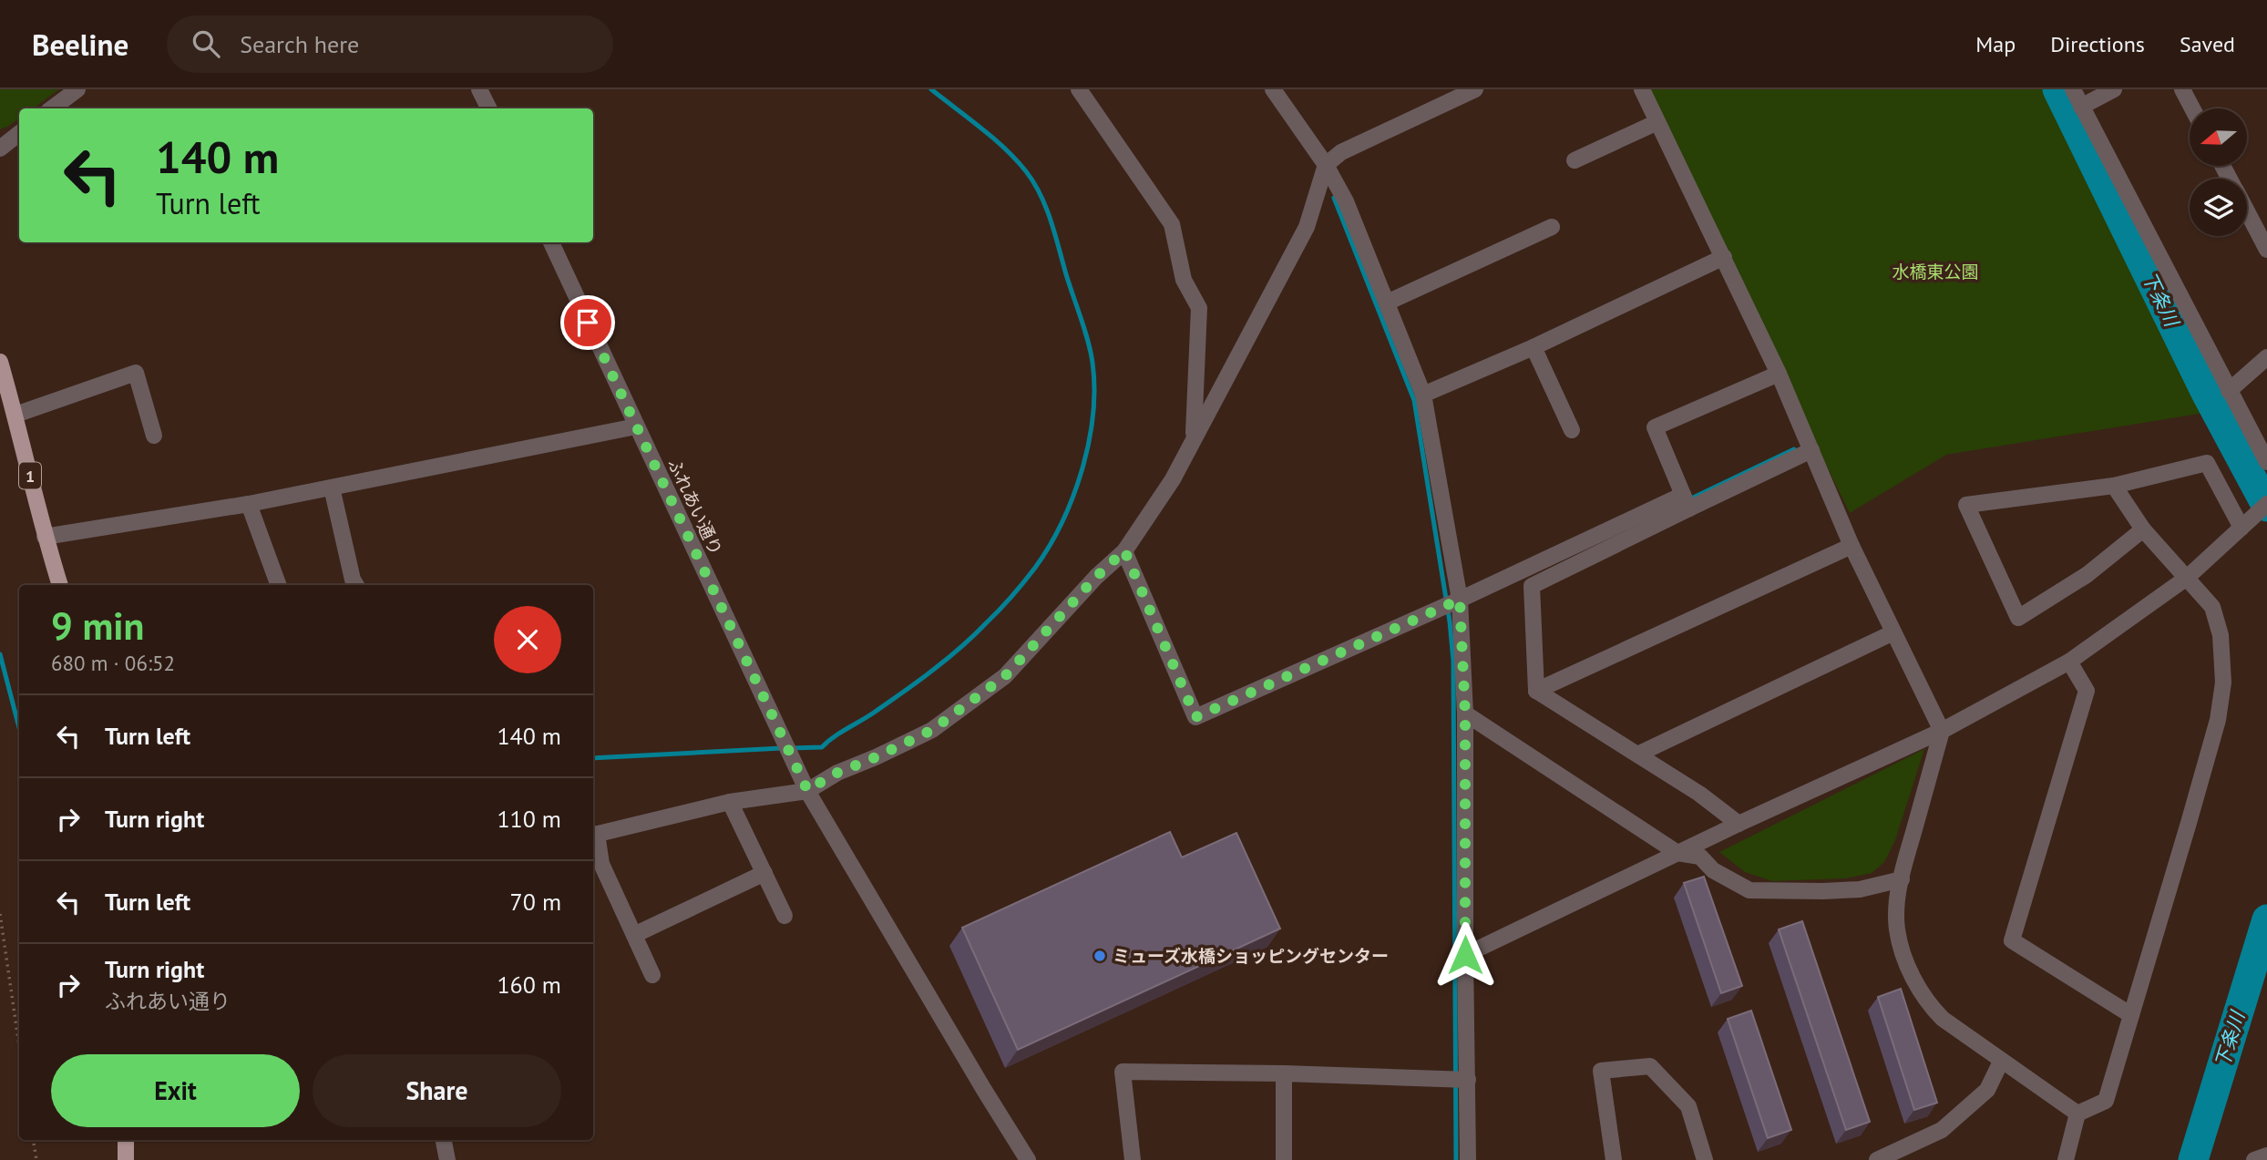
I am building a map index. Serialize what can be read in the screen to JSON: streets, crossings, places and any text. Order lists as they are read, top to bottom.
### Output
{
  "streets": {
    "main road": ["1"],
    "street": ["ふれあい通り"]
  },
  "water": ["下条川"],
  "parks": ["水橋東公園"],
  "places": ["ミューズ水橋ショッピングセンター"],
  "north": "left",
  "page": {
    "header": "Beeline",
    "search": "Search here",
    "nav": ["Map", "Directions", "Saved"],
    "turn": ["140 m", "Turn left"],
    "heading": ["9 min", "680 m · 06:52"],
    "list": [
      {
        "name": "Turn left",
        "value": "140 m"
      },
      {
        "name": "Turn right",
        "value": "110 m"
      },
      {
        "name": "Turn left",
        "value": "70 m"
      },
      {
        "name": "Turn right",
        "note": "ふれあい通り",
        "value": "160 m"
      }
    ],
    "buttons": ["Exit", "Share"]
  }
}
